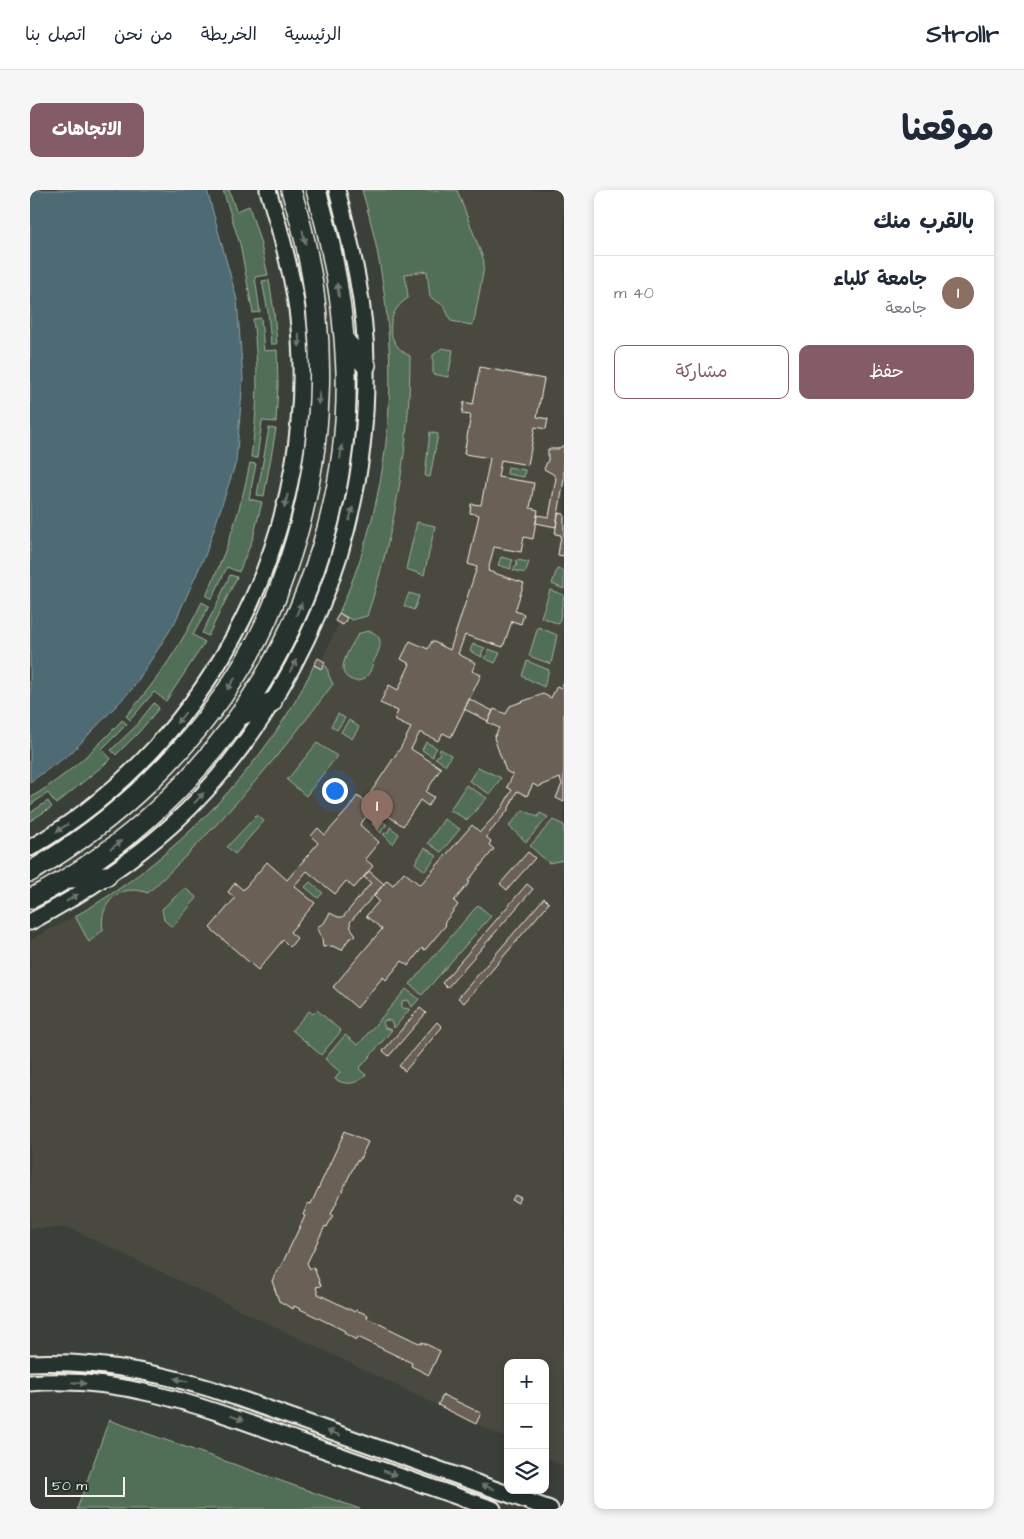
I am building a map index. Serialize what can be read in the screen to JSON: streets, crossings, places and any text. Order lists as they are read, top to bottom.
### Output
{
  "scale_bar": "50 m",
  "page": {
    "header": "Strollr",
    "nav": [
      "الرئيسية",
      "الخريطة",
      "من نحن",
      "اتصل بنا"
    ],
    "title": "موقعنا",
    "buttons": [
      "الاتجاهات",
      ["حفظ", "مشاركة"]
    ],
    "heading": "بالقرب منك",
    "list": [
      {
        "mark": "1",
        "name": "جامعة كلباء",
        "note": "جامعة",
        "value": "40 m"
      }
    ],
    "pins": "1",
    "map_buttons": ["+", "−"],
    "scale": "50 m"
  }
}
